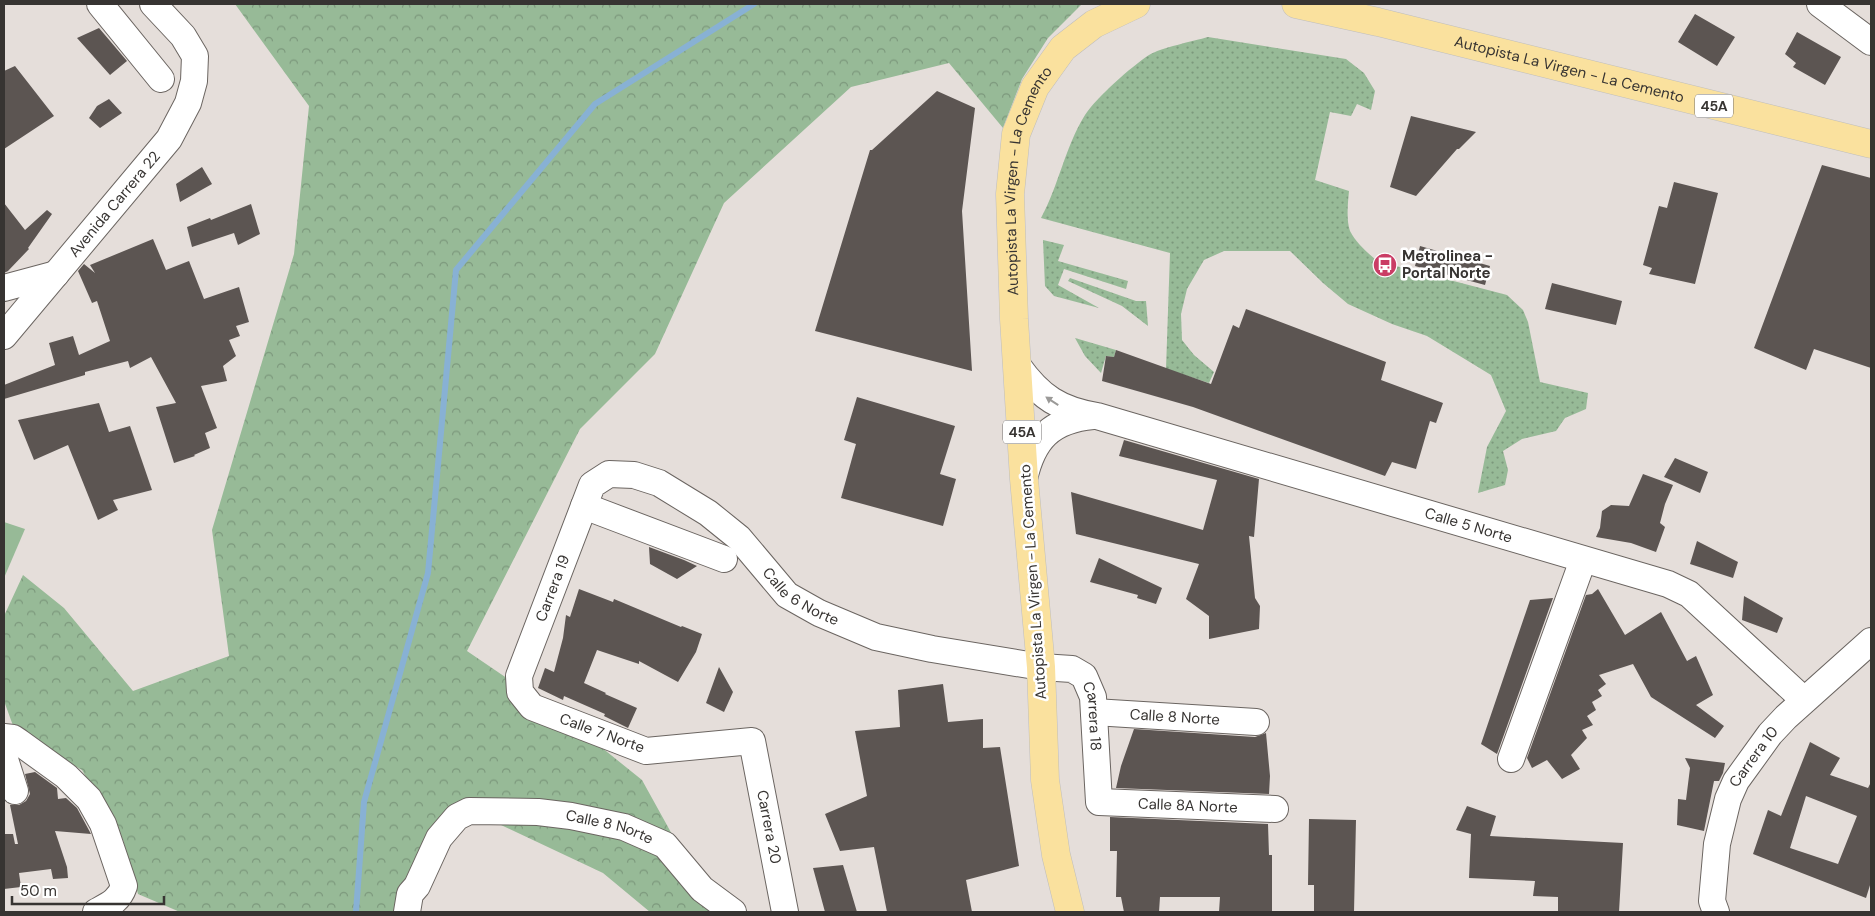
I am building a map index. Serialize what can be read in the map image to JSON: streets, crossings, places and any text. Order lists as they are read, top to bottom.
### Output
{
  "streets": {
    "main road": ["Autopista La Virgen - La Cemento", "45A"],
    "street": [
      "Avenida Carrera 22",
      "Calle 5 Norte",
      "Carrera 19",
      "Calle 6 Norte",
      "Carrera 18",
      "Calle 8 Norte",
      "Calle 7 Norte",
      "Carrera 10",
      "Calle 8A Norte",
      "Carrera 20"
    ]
  },
  "crossings": [
    ["Autopista La Virgen - La Cemento", "Calle 5 Norte"],
    ["Autopista La Virgen - La Cemento", "Calle 6 Norte"],
    ["Autopista La Virgen - La Cemento", "Carrera 18"],
    ["Calle 5 Norte", "Carrera 10"],
    ["Carrera 19", "Calle 6 Norte"],
    ["Carrera 19", "Calle 7 Norte"],
    ["Calle 6 Norte", "Carrera 18"],
    ["Carrera 18", "Calle 8 Norte"],
    ["Carrera 18", "Calle 8A Norte"],
    ["Calle 7 Norte", "Carrera 20"]
  ],
  "places": {
    "bus stop": ["Metrolinea - Portal Norte"]
  },
  "scale_bar": "50 m"
}
